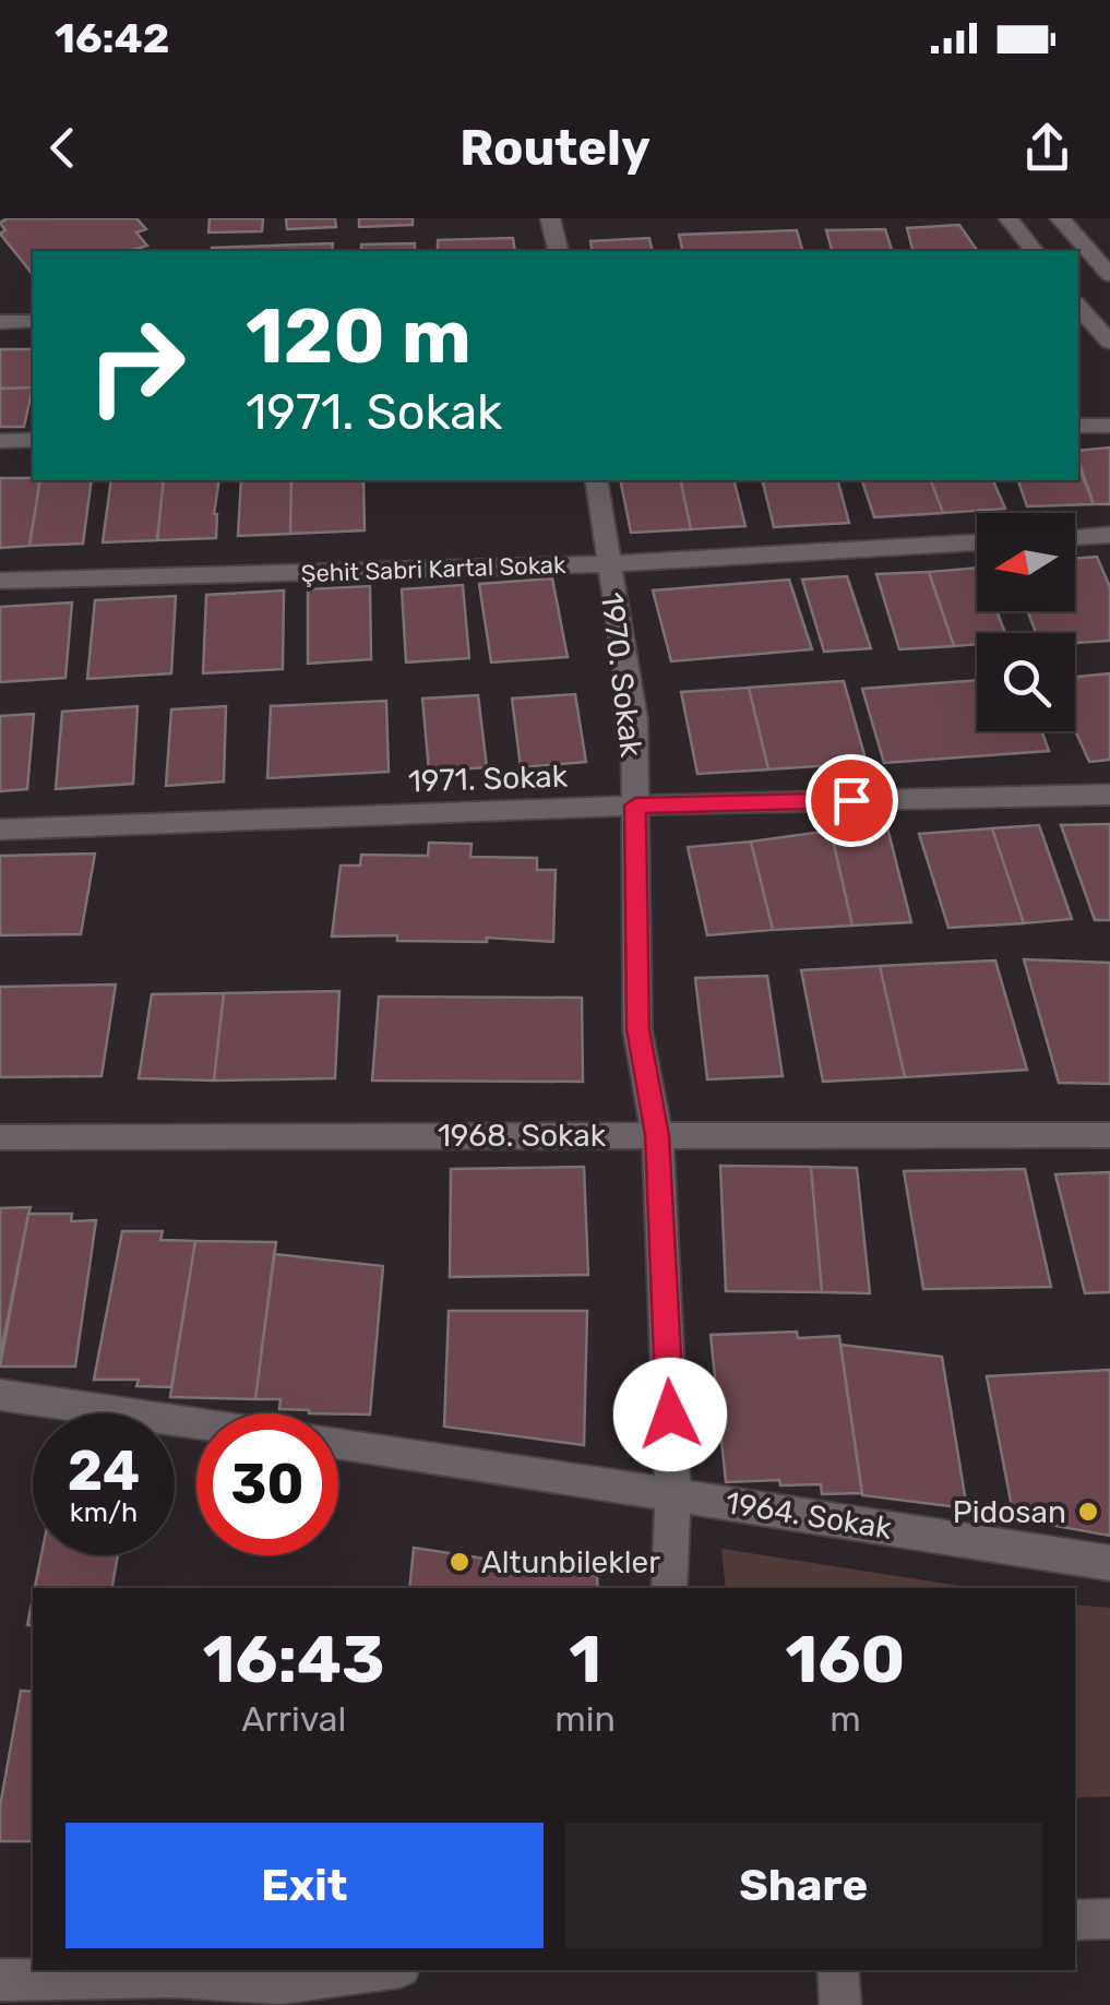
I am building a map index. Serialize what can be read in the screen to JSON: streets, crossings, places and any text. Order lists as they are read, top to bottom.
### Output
{
  "streets": {
    "street": [
      "Şehit Sabri Kartal Sokak",
      "1970. Sokak",
      "1971. Sokak",
      "1968. Sokak",
      "1964. Sokak"
    ]
  },
  "crossings": [
    ["Şehit Sabri Kartal Sokak", "1970. Sokak"],
    ["1970. Sokak", "1971. Sokak"],
    ["1970. Sokak", "1968. Sokak"],
    ["1970. Sokak", "1964. Sokak"]
  ],
  "places": ["Pidosan", "Altunbilekler"],
  "north": "left",
  "page": {
    "status": "16:42",
    "header": "Routely",
    "turn": ["120 m", "1971. Sokak"],
    "speed": "24 km/h",
    "limit": "30",
    "eta": [
      "16:43",
      "Arrival",
      "1",
      "min",
      "160",
      "m"
    ],
    "buttons": ["Exit", "Share"]
  }
}
